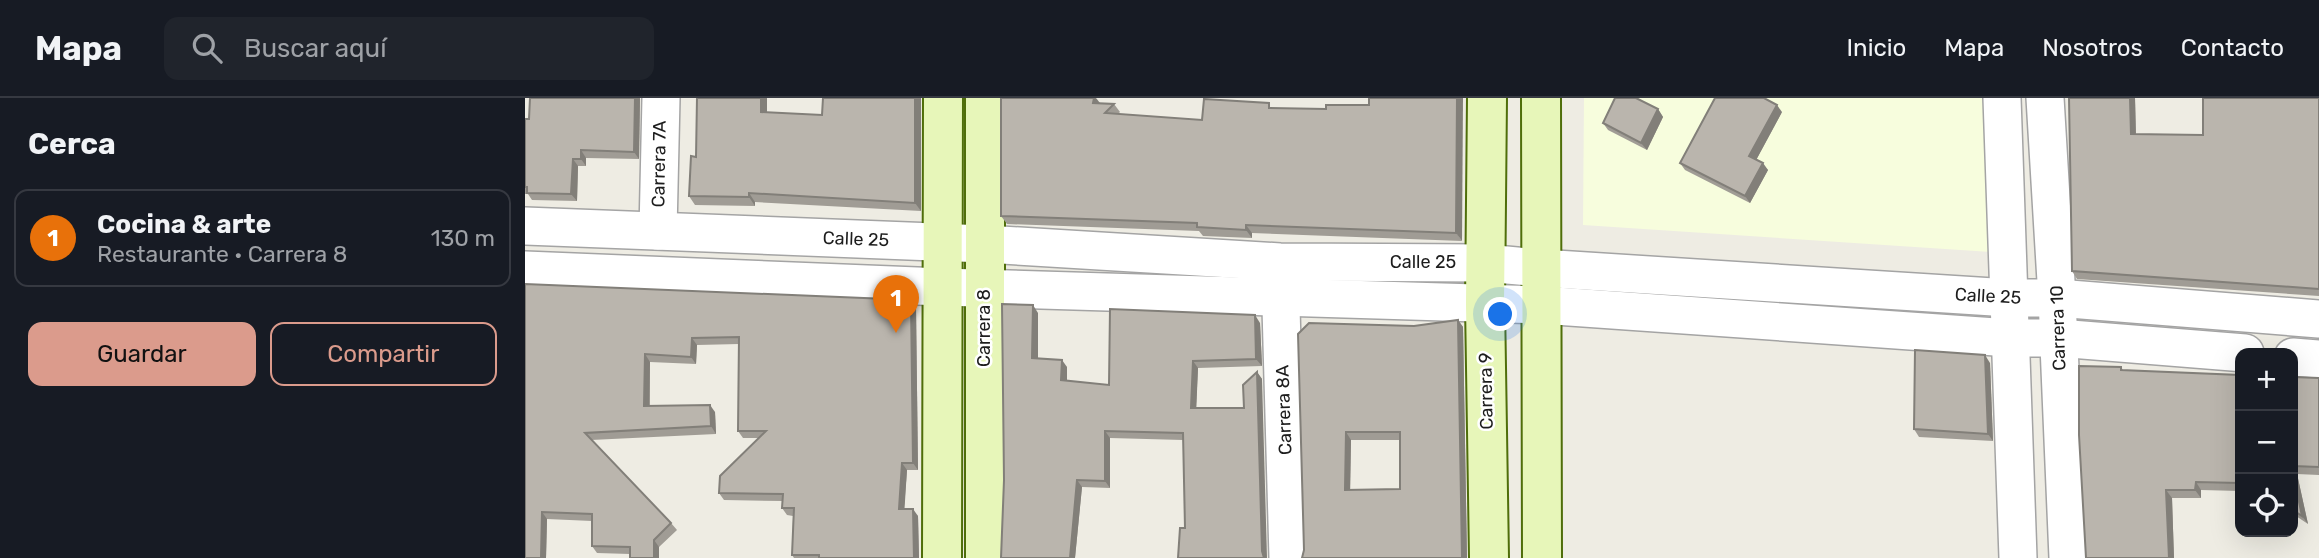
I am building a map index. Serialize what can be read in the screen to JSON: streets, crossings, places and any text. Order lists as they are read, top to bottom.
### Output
{
  "streets": {
    "street": [
      "Carrera 7A",
      "Calle 25",
      "Carrera 8",
      "Carrera 10",
      "Carrera 9",
      "Carrera 8A"
    ]
  },
  "crossings": [
    ["Carrera 7A", "Calle 25"],
    ["Calle 25", "Carrera 8"],
    ["Calle 25", "Carrera 10"],
    ["Calle 25", "Carrera 9"],
    ["Calle 25", "Carrera 8A"]
  ],
  "page": {
    "header": "Mapa",
    "search": "Buscar aquí",
    "nav": [
      "Inicio",
      "Mapa",
      "Nosotros",
      "Contacto"
    ],
    "heading": "Cerca",
    "list": [
      {
        "mark": "1",
        "name": "Cocina & arte",
        "note": "Restaurante · Carrera 8",
        "value": "130 m"
      }
    ],
    "pins": "1",
    "buttons": ["Guardar", "Compartir"],
    "map_buttons": ["+", "−"]
  }
}
